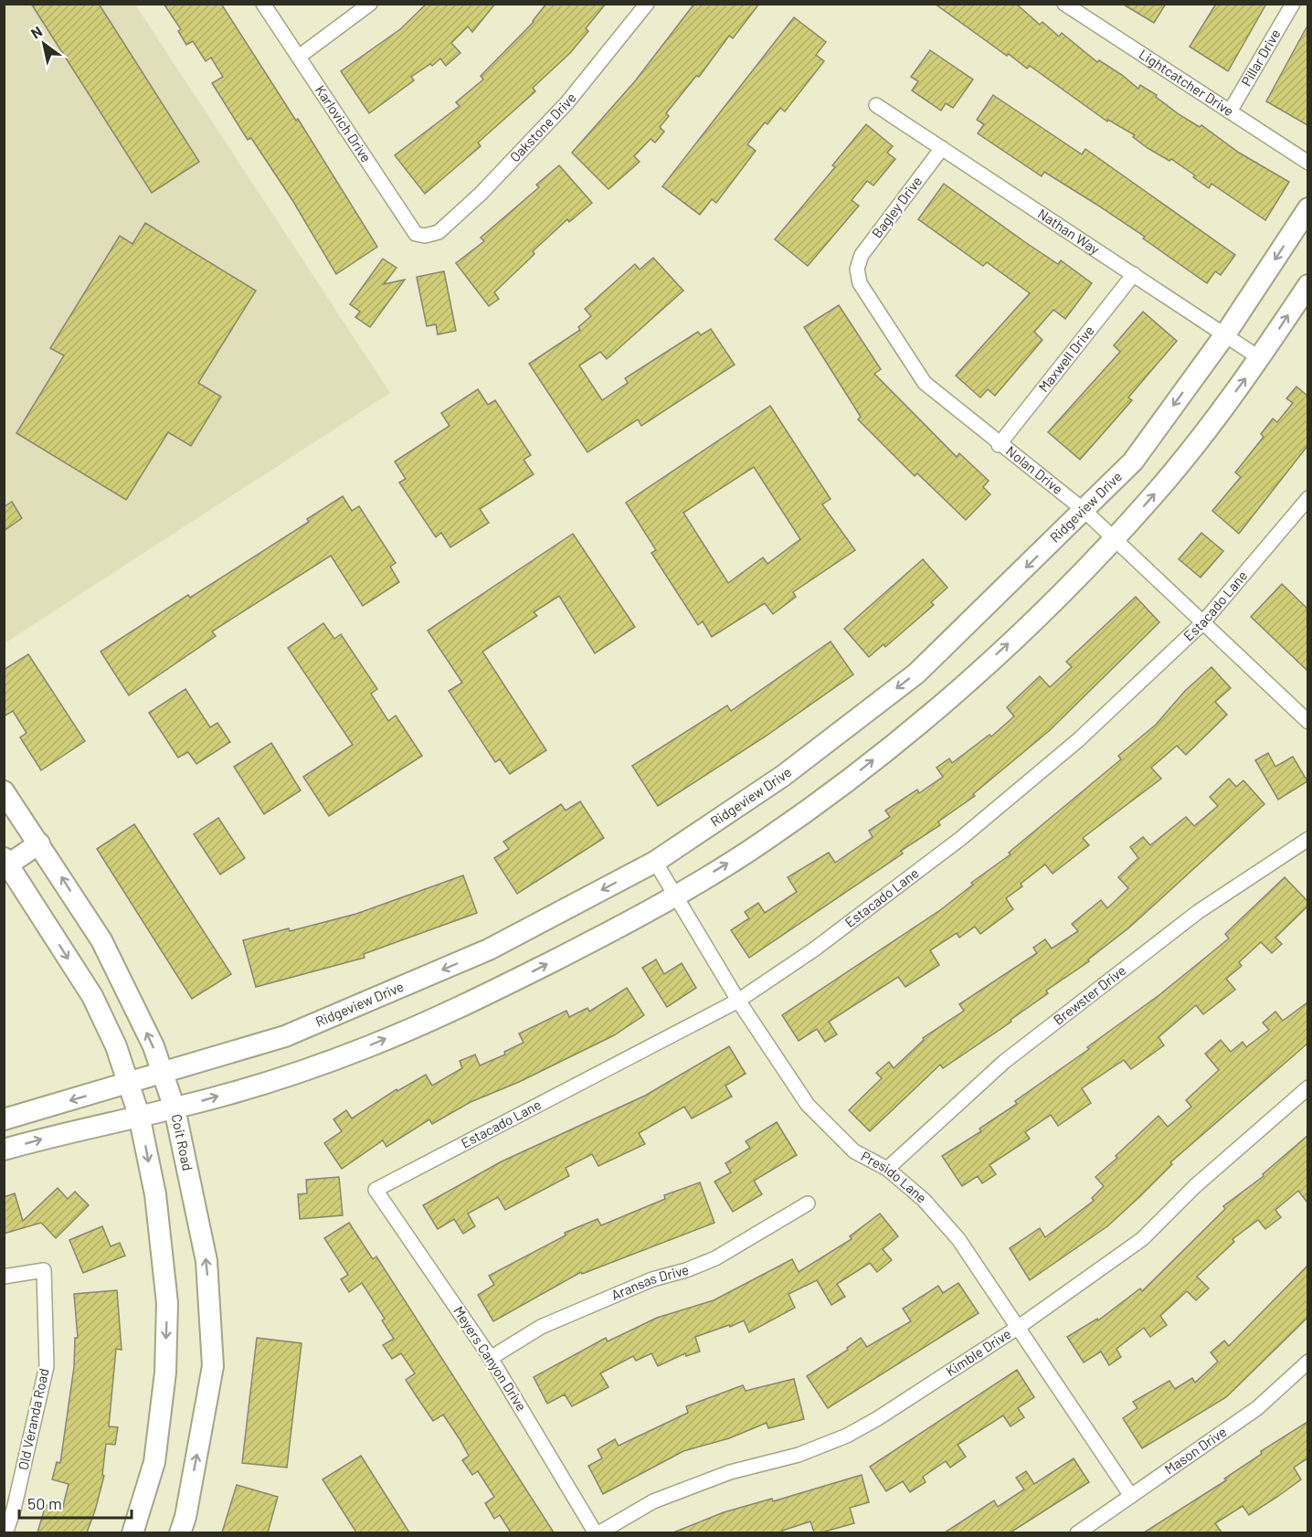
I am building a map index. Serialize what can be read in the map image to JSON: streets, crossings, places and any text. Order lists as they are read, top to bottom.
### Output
{
  "streets": {
    "main road": ["Ridgeview Drive", "Coit Road"],
    "street": [
      "Pillar Drive",
      "Lightcatcher Drive",
      "Karlovich Drive",
      "Oakstone Drive",
      "Bagley Drive",
      "Nathan Way",
      "Maxwell Drive",
      "Nolan Drive",
      "Estacado Lane",
      "Brewster Drive",
      "Presido Lane",
      "Aransas Drive",
      "Kimble Drive",
      "Meyers Canyon Drive",
      "Old Veranda Road",
      "Mason Drive"
    ]
  },
  "crossings": [
    ["Pillar Drive", "Lightcatcher Drive"],
    ["Karlovich Drive", "Oakstone Drive"],
    ["Bagley Drive", "Nathan Way"],
    ["Bagley Drive", "Nolan Drive"],
    ["Nathan Way", "Maxwell Drive"],
    ["Nathan Way", "Ridgeview Drive"],
    ["Maxwell Drive", "Nolan Drive"],
    ["Nolan Drive", "Ridgeview Drive"],
    ["Nolan Drive", "Estacado Lane"],
    ["Ridgeview Drive", "Coit Road"],
    ["Ridgeview Drive", "Presido Lane"],
    ["Estacado Lane", "Presido Lane"],
    ["Estacado Lane", "Meyers Canyon Drive"],
    ["Brewster Drive", "Presido Lane"],
    ["Presido Lane", "Kimble Drive"],
    ["Presido Lane", "Mason Drive"],
    ["Aransas Drive", "Meyers Canyon Drive"],
    ["Kimble Drive", "Meyers Canyon Drive"]
  ],
  "scale_bar": "50 m",
  "north": "top left"
}
